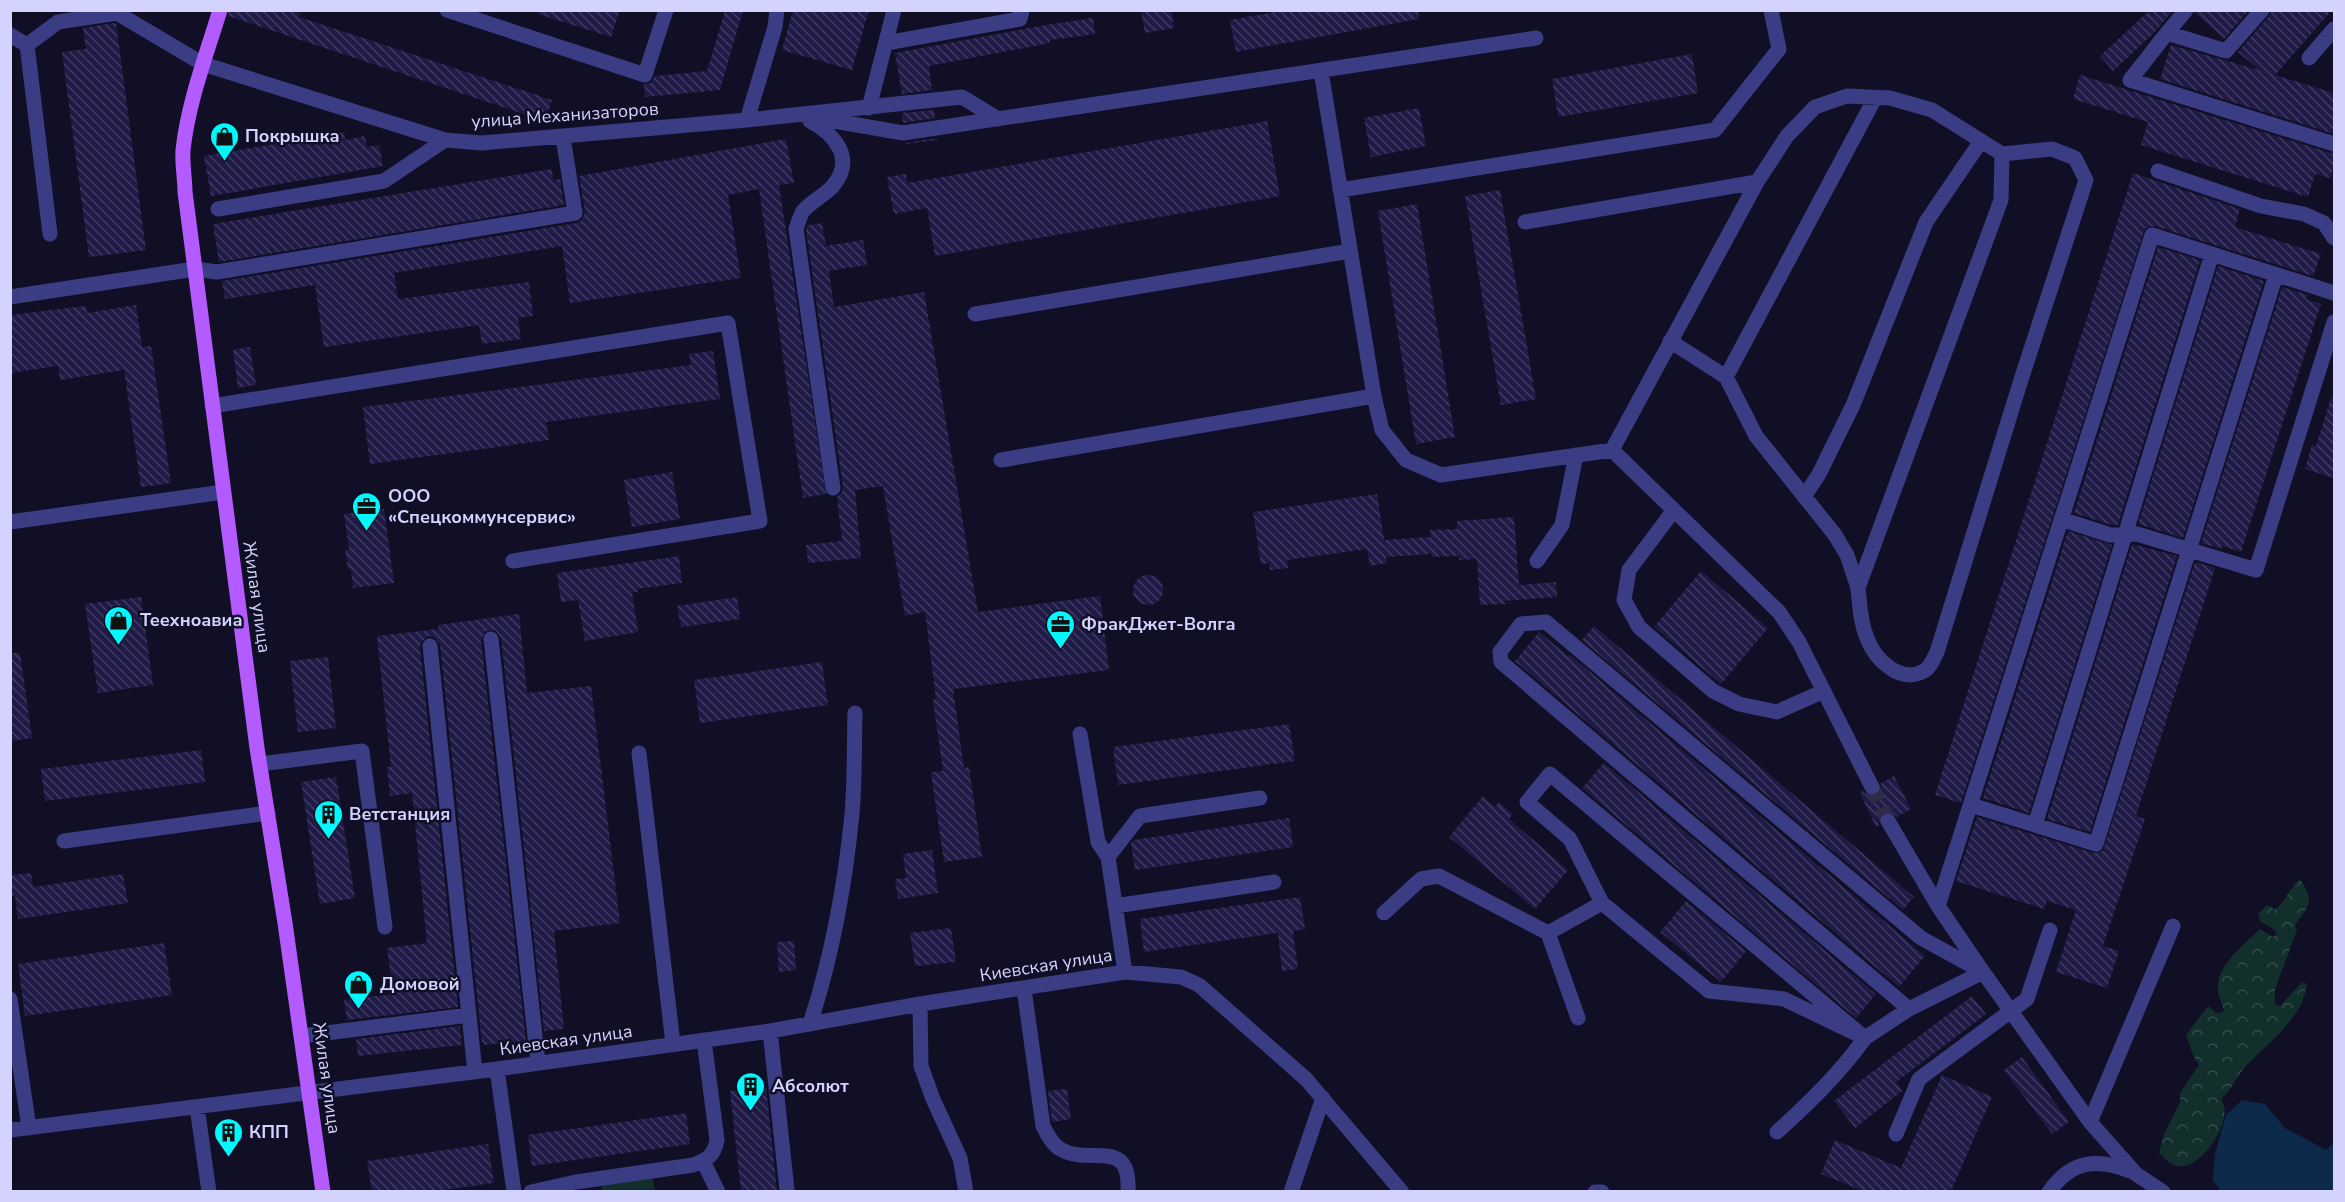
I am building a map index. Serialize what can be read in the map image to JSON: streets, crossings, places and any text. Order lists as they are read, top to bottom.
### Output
{
  "streets": {
    "main road": ["Жилая улица"],
    "street": ["улица Механизаторов", "Киевская улица"]
  },
  "crossings": [
    ["улица Механизаторов", "Жилая улица"],
    ["Жилая улица", "Киевская улица"]
  ],
  "places": {
    "shop": ["Покрышка", "Теехноавиа", "Домовой"],
    "office": ["ООО «Спецкоммунсервис»", "ФракДжет-Волга"],
    "building": ["Ветстанция", "Абсолют", "КПП"]
  }
}
